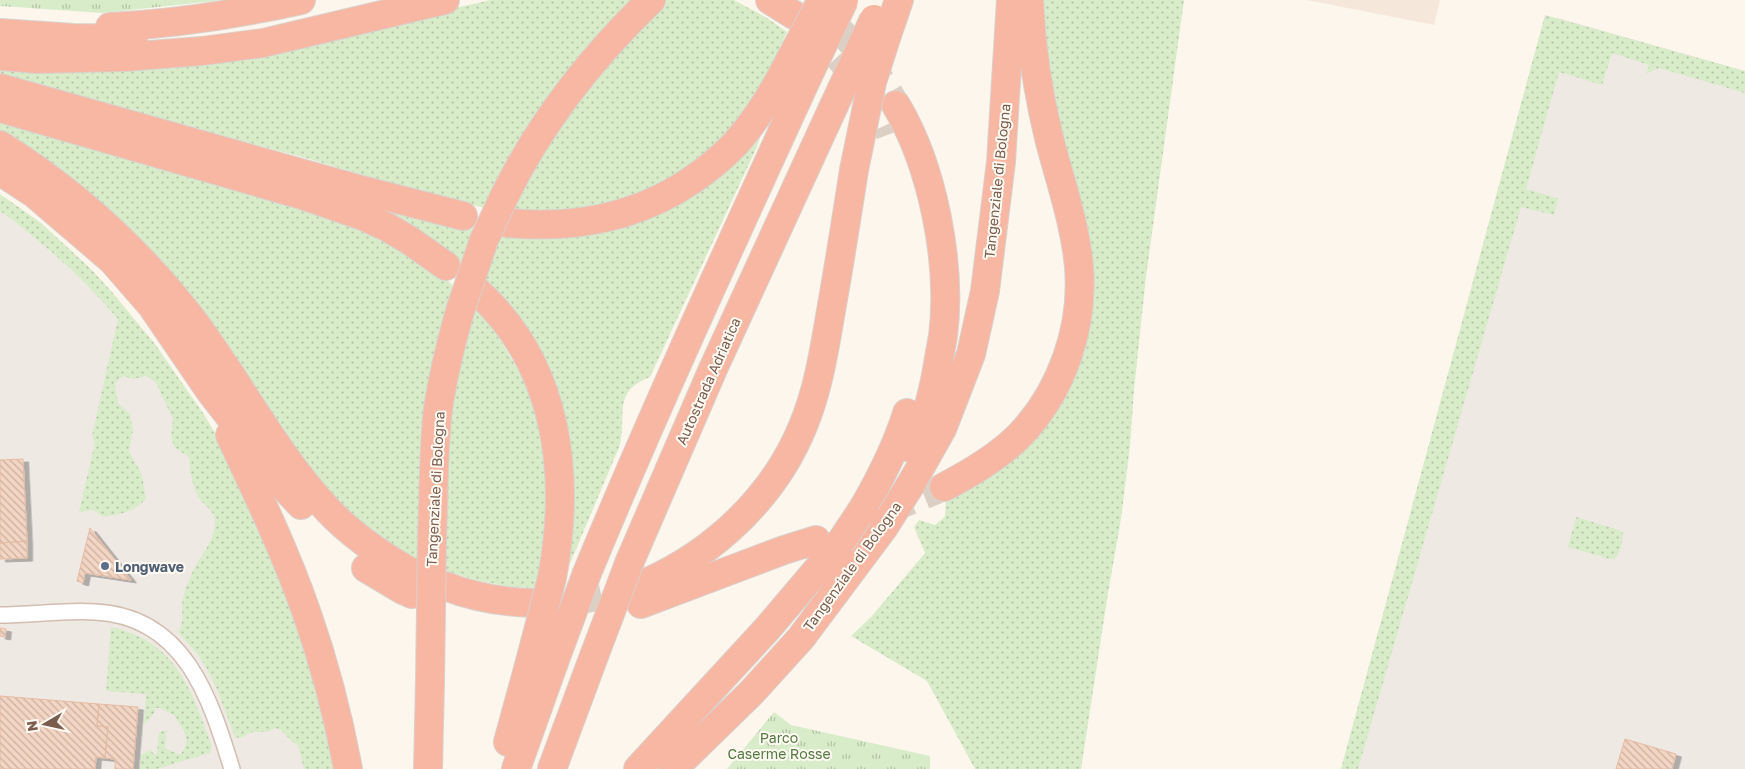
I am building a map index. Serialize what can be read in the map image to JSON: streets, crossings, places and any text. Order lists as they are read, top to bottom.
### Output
{
  "streets": {
    "highway": ["Tangenziale di Bologna", "Autostrada Adriatica"]
  },
  "parks": ["Parco Caserme Rosse"],
  "places": ["Longwave"],
  "north": "left"
}
